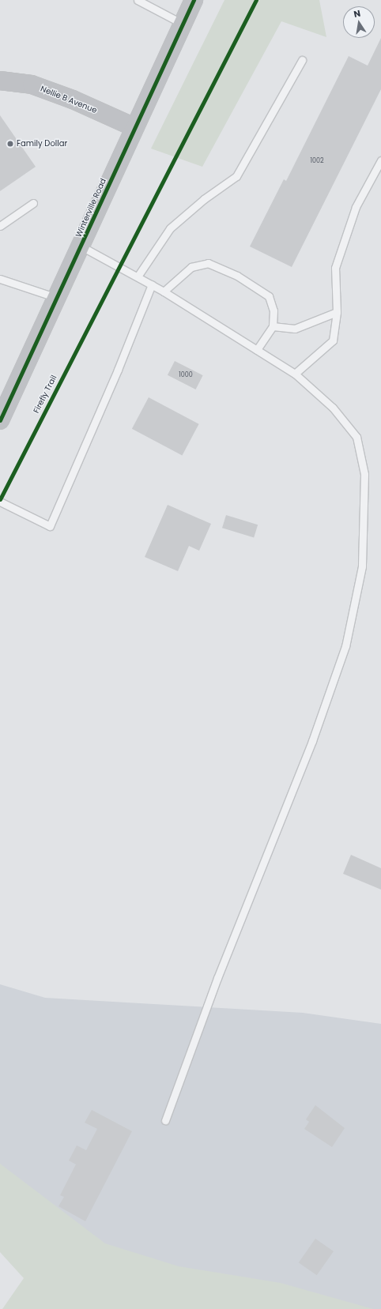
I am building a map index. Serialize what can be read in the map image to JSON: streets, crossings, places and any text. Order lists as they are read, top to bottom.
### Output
{
  "streets": {
    "street": ["Nellie B Avenue", "Winterville Road"],
    "cycle path": ["Firefly Trail"]
  },
  "crossings": [
    ["Nellie B Avenue", "Winterville Road"]
  ],
  "places": ["Family Dollar"],
  "house_numbers": ["1002", "1000"],
  "north": "top"
}
